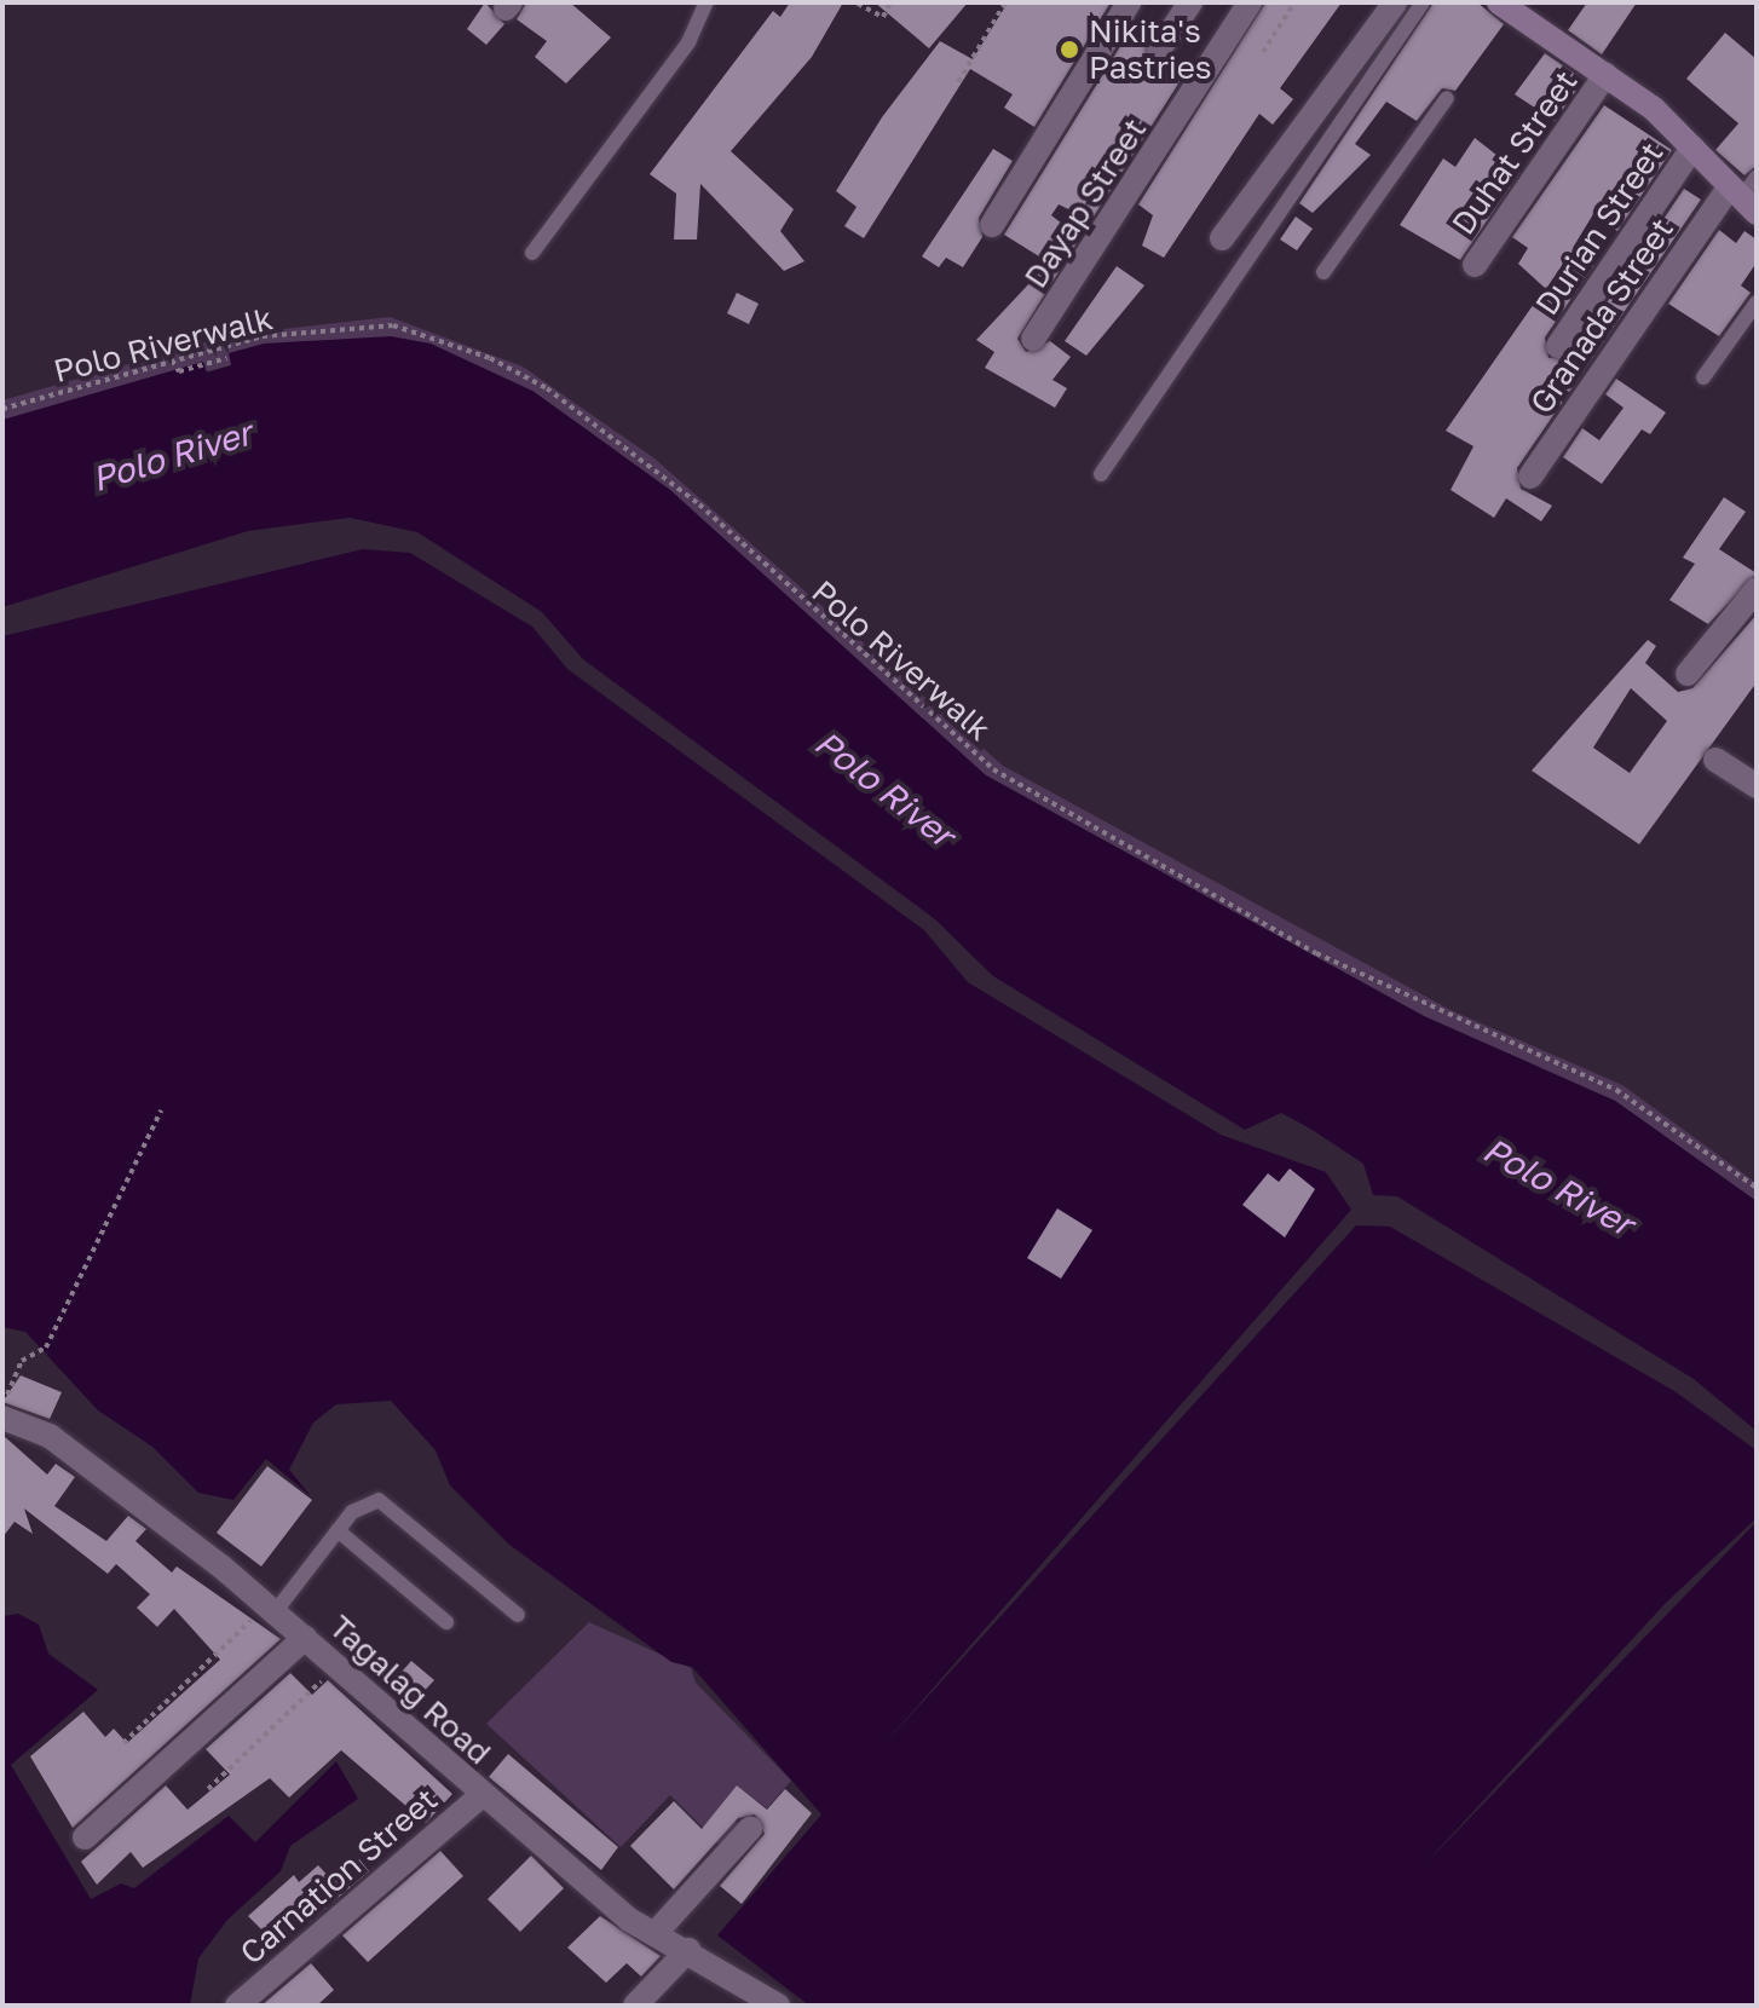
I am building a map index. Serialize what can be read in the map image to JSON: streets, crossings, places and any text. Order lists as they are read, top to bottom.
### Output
{
  "streets": {
    "street": [
      "Duhat Street",
      "Dayap Street",
      "Durian Street",
      "Granada Street",
      "Tagalag Road",
      "Carnation Street"
    ],
    "path": ["Polo Riverwalk"]
  },
  "crossings": [
    ["Tagalag Road", "Carnation Street"]
  ],
  "water": ["Polo River"],
  "places": ["Nikita's Pastries"]
}
